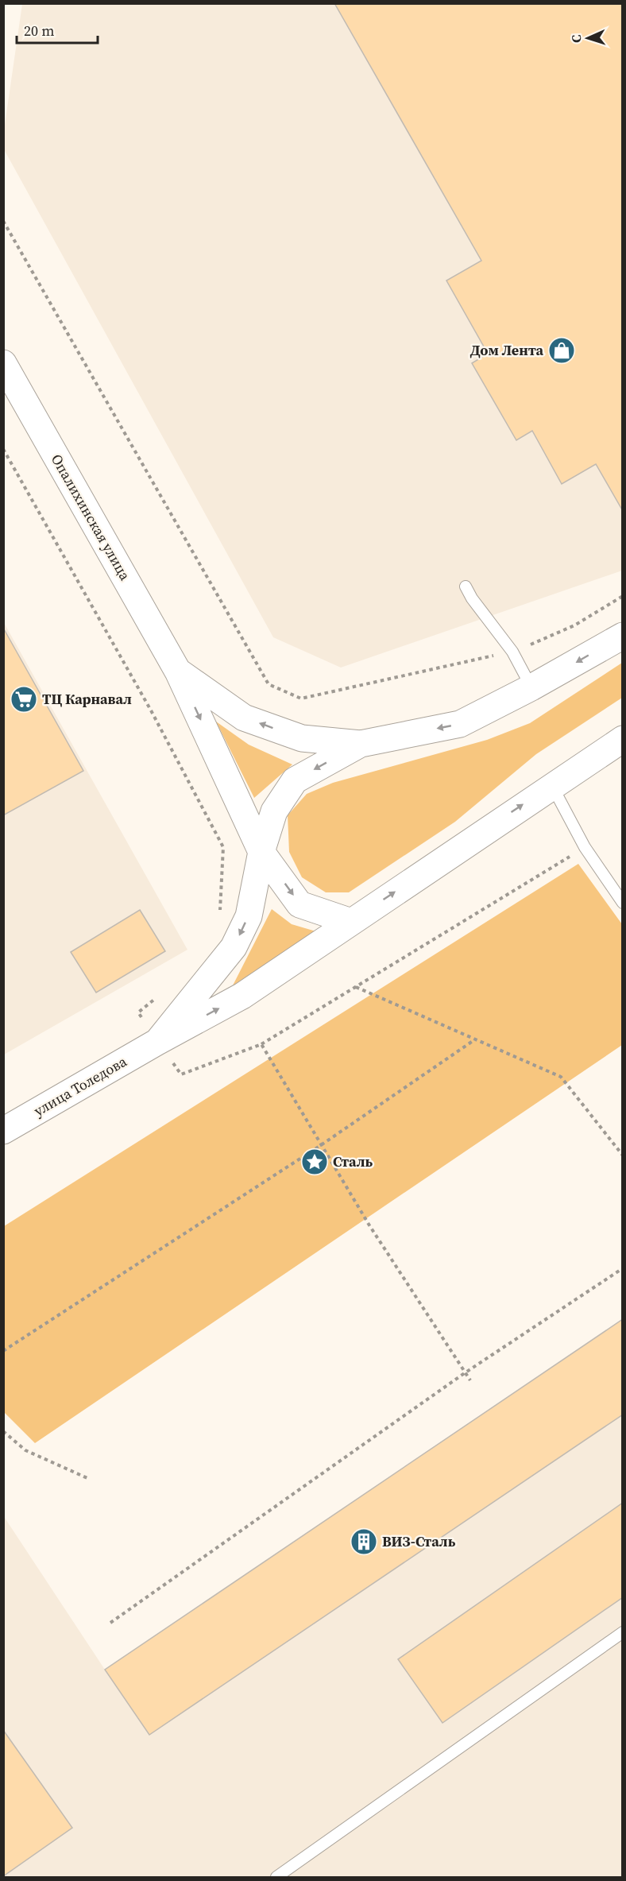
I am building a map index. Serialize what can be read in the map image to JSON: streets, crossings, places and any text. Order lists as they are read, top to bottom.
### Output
{
  "streets": {
    "street": ["Опалихинская улица", "улица Толедова"]
  },
  "crossings": [
    ["Опалихинская улица", "улица Толедова"]
  ],
  "one_way": ["Опалихинская улица"],
  "places": {
    "shop": ["Дом Лента"],
    "supermarket": ["ТЦ Карнавал"],
    "place": ["Сталь"],
    "building": ["ВИЗ-Сталь"]
  },
  "scale_bar": "20 m",
  "north": "left"
}
